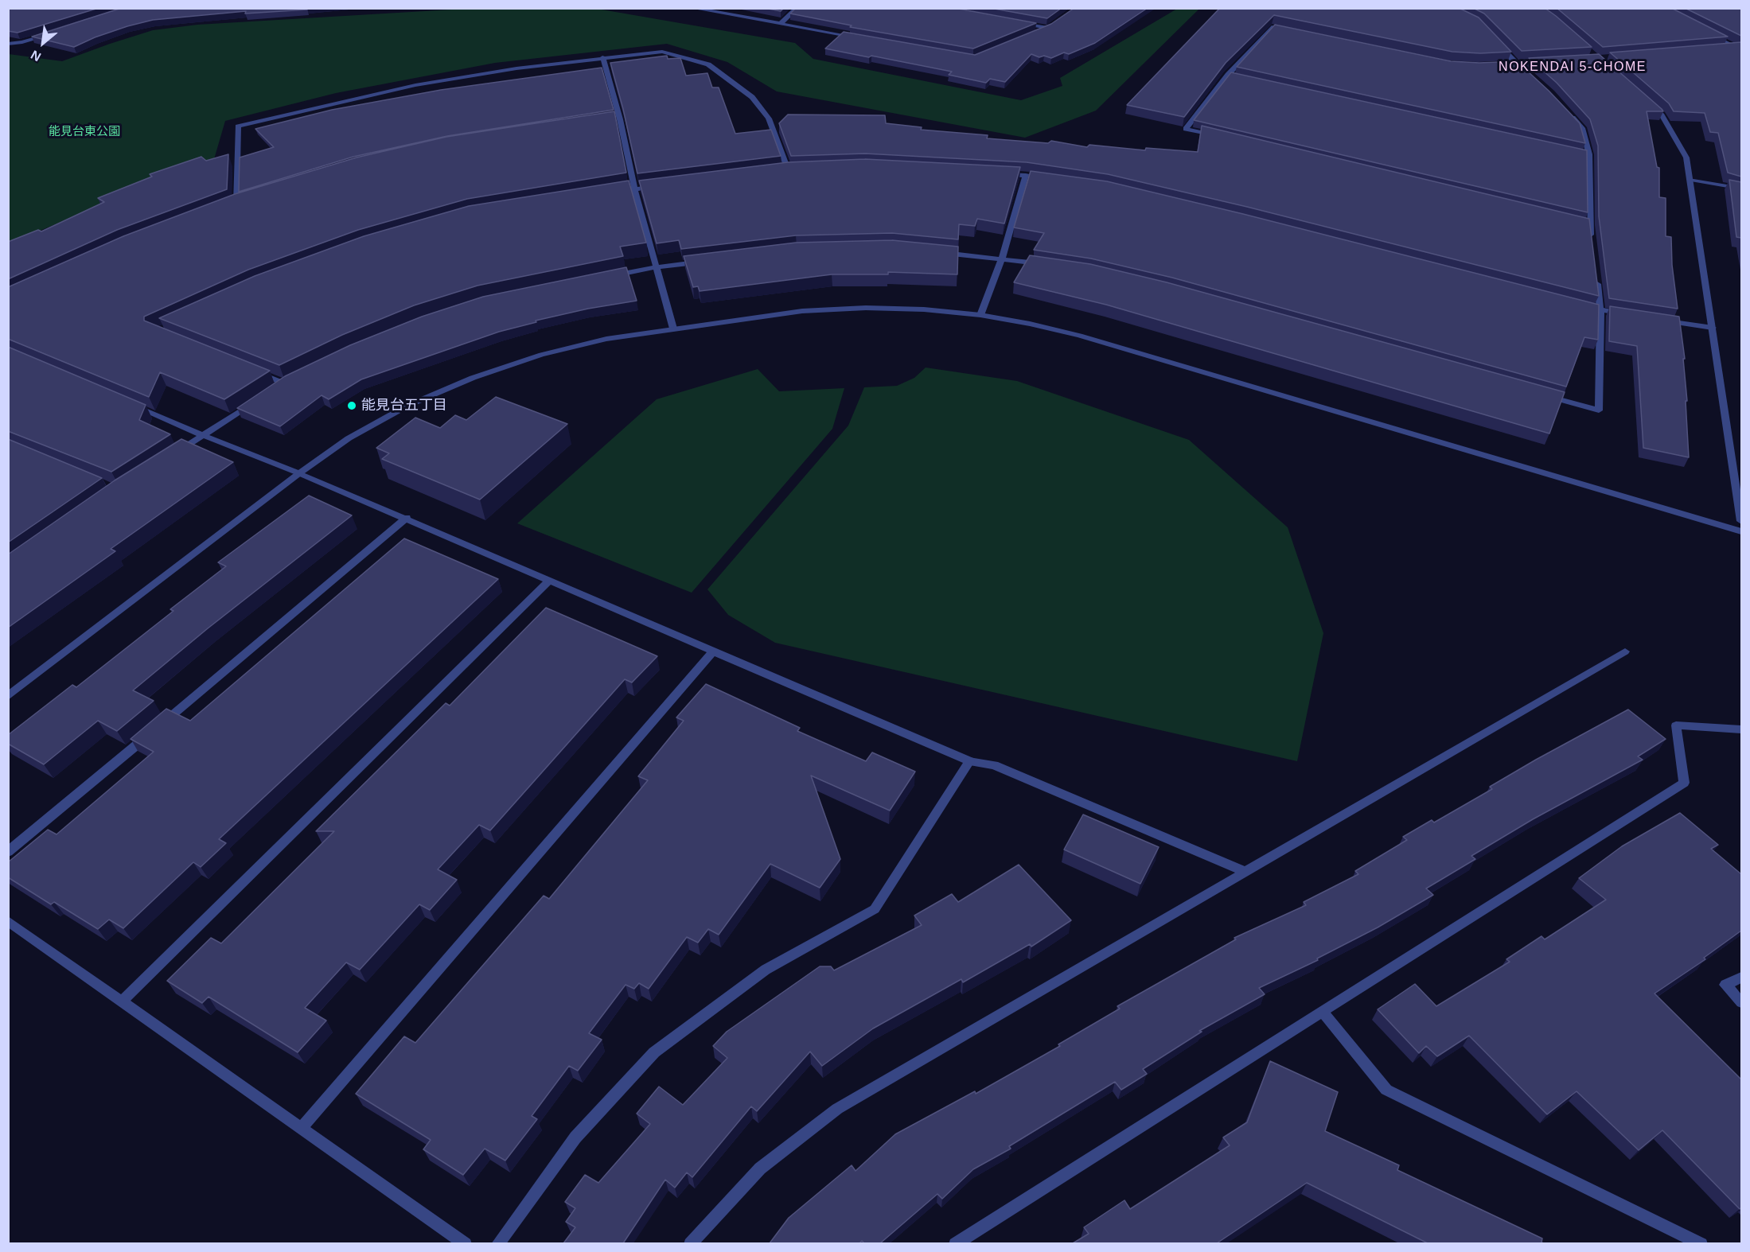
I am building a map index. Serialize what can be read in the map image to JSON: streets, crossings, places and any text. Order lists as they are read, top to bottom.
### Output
{
  "districts": ["NOKENDAI 5-CHOME"],
  "parks": ["能見台東公園"],
  "places": ["能見台五丁目"],
  "north": "bottom left"
}
